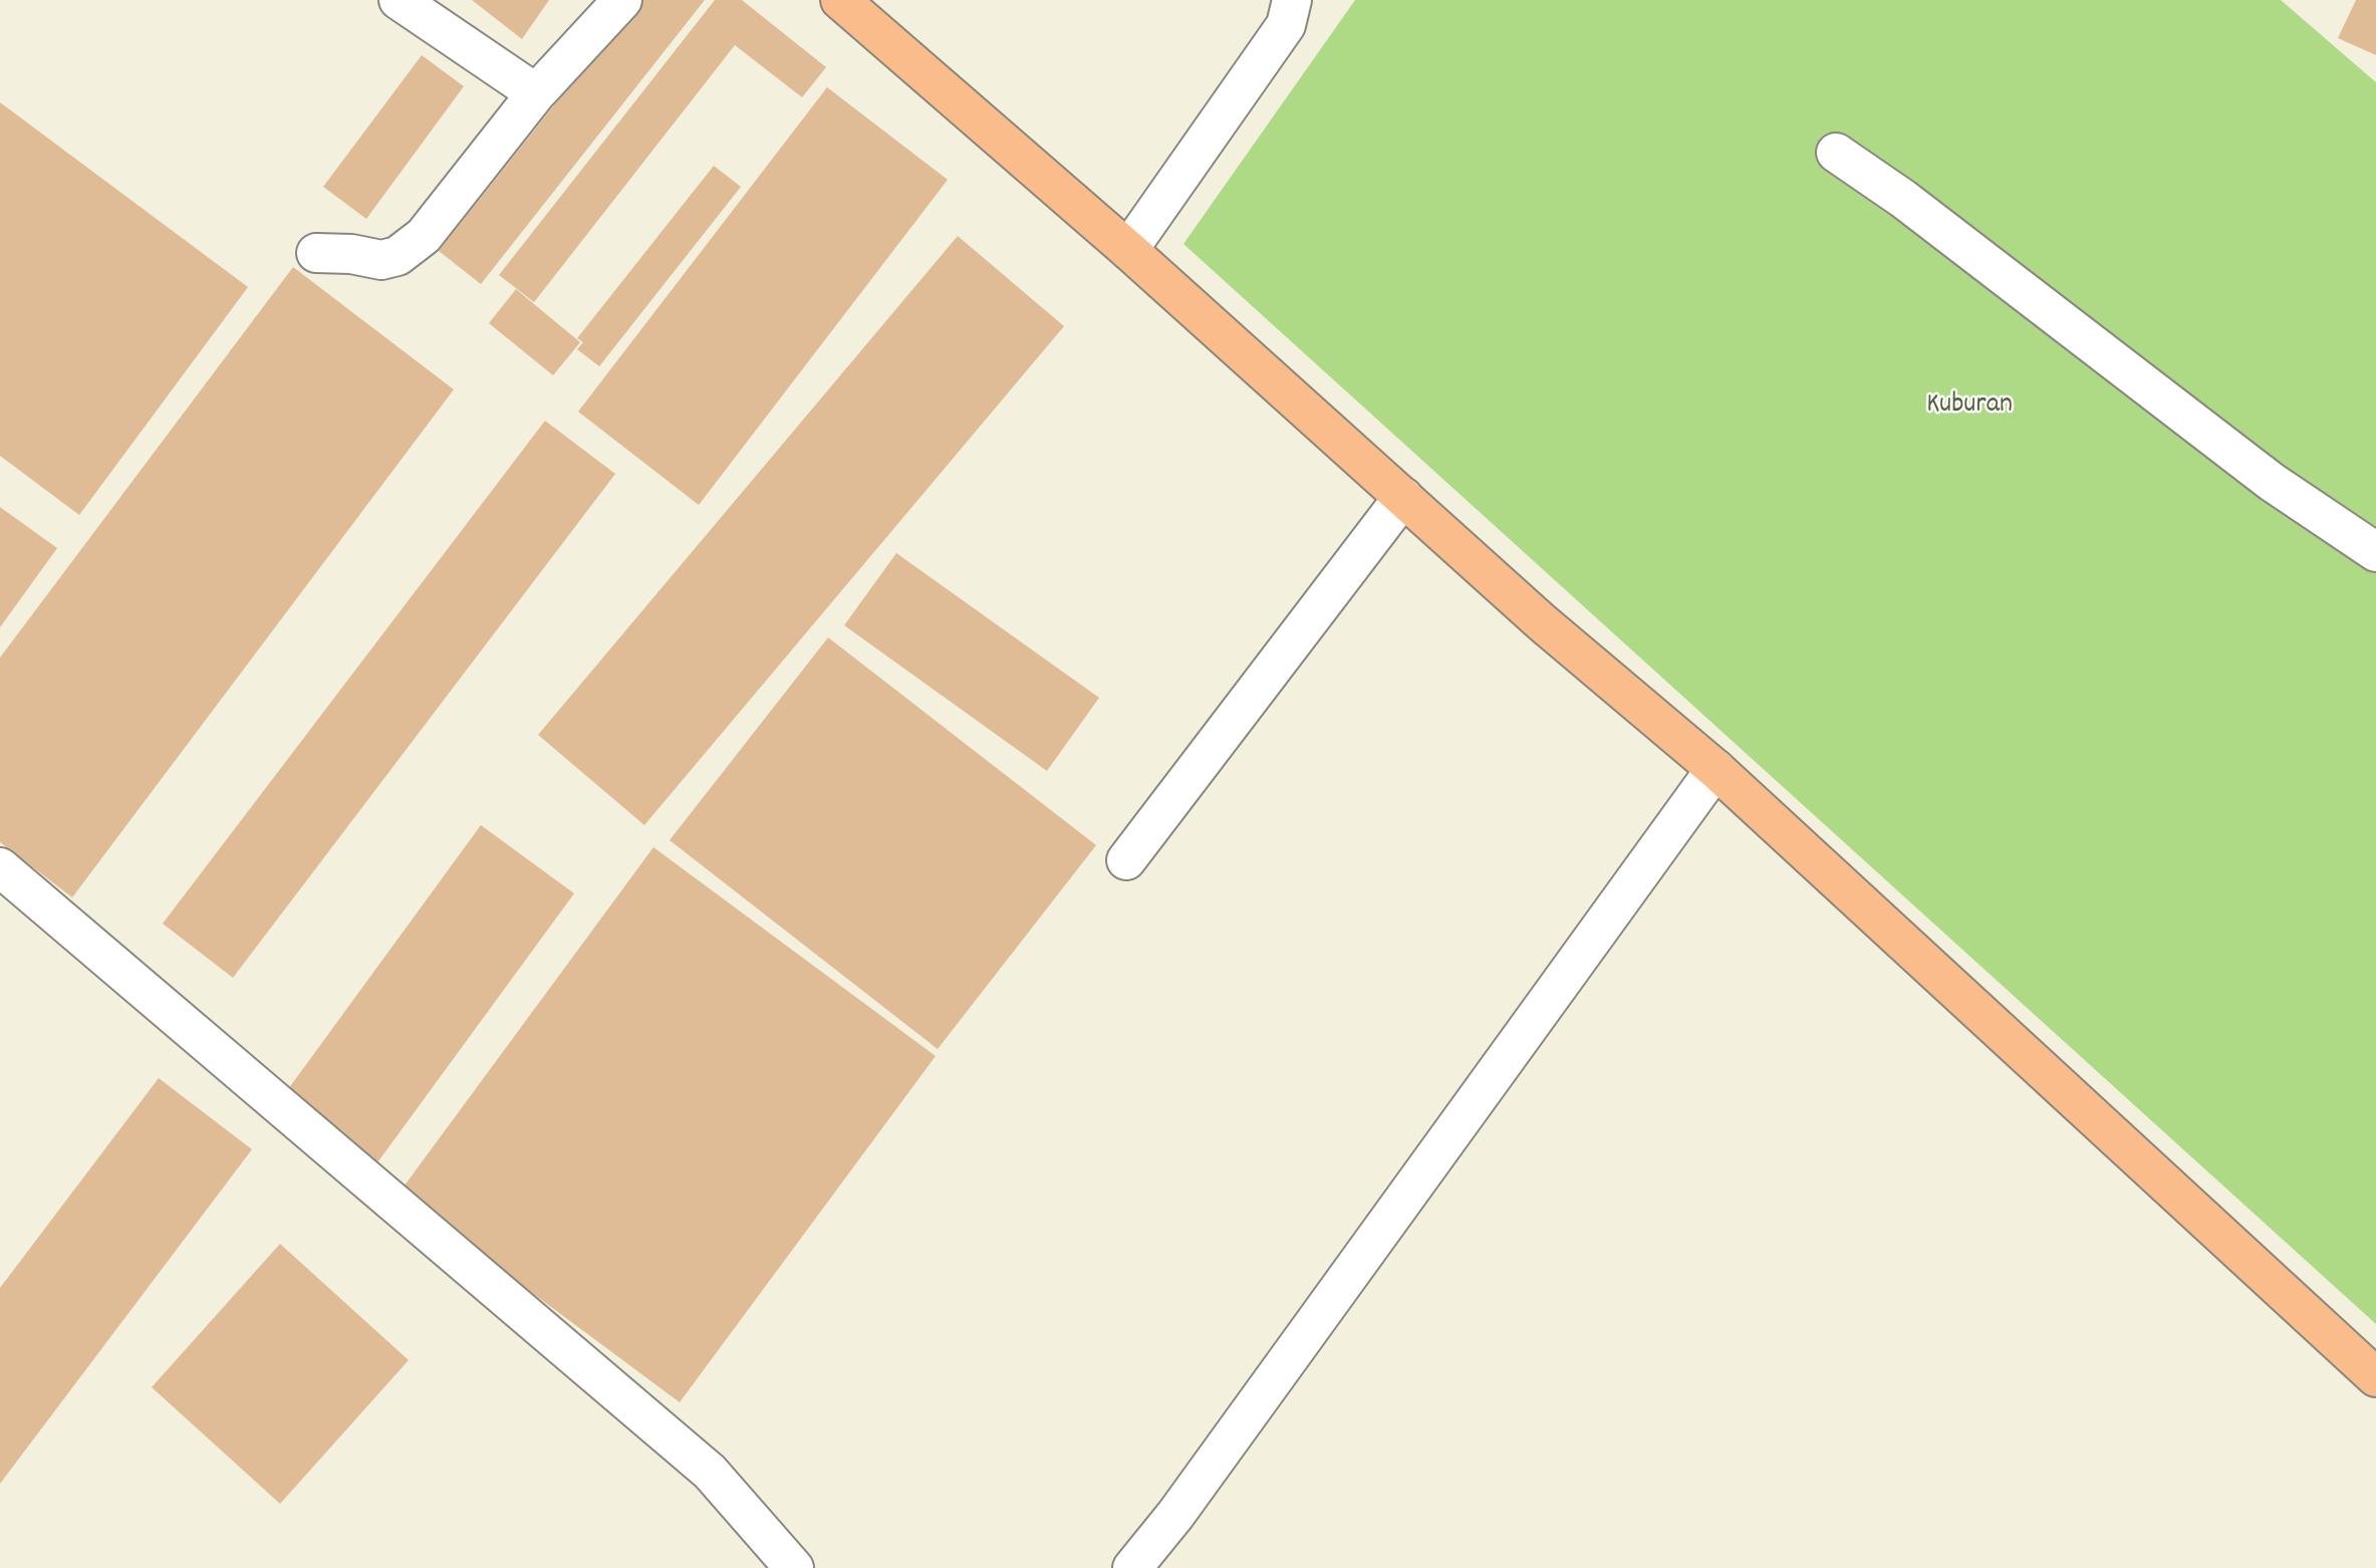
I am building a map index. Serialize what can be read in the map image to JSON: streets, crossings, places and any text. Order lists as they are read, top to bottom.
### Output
{
  "parks": ["Kuburan"]
}
